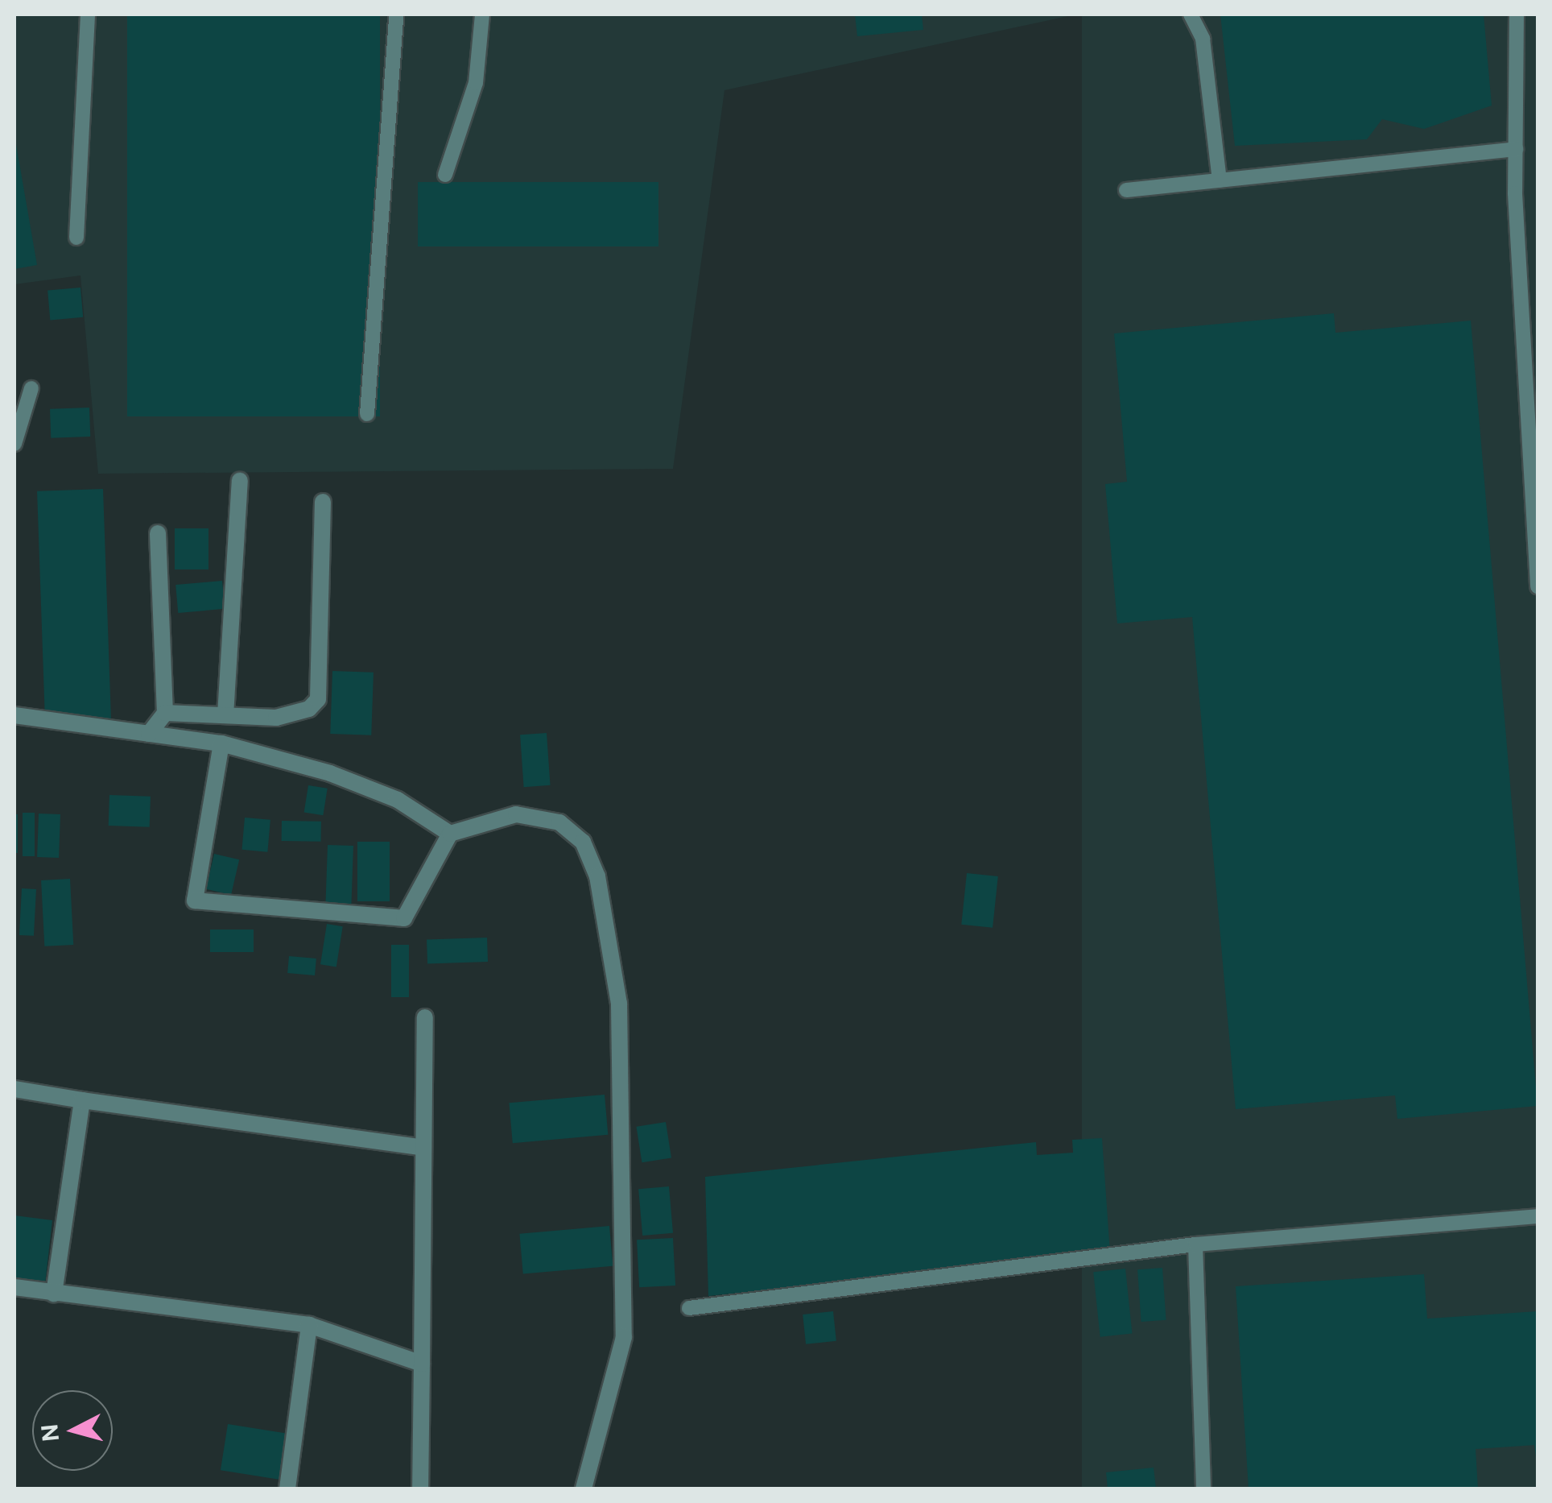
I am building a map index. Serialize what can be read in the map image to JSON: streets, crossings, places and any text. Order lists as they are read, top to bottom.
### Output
{
  "north": "left"
}
